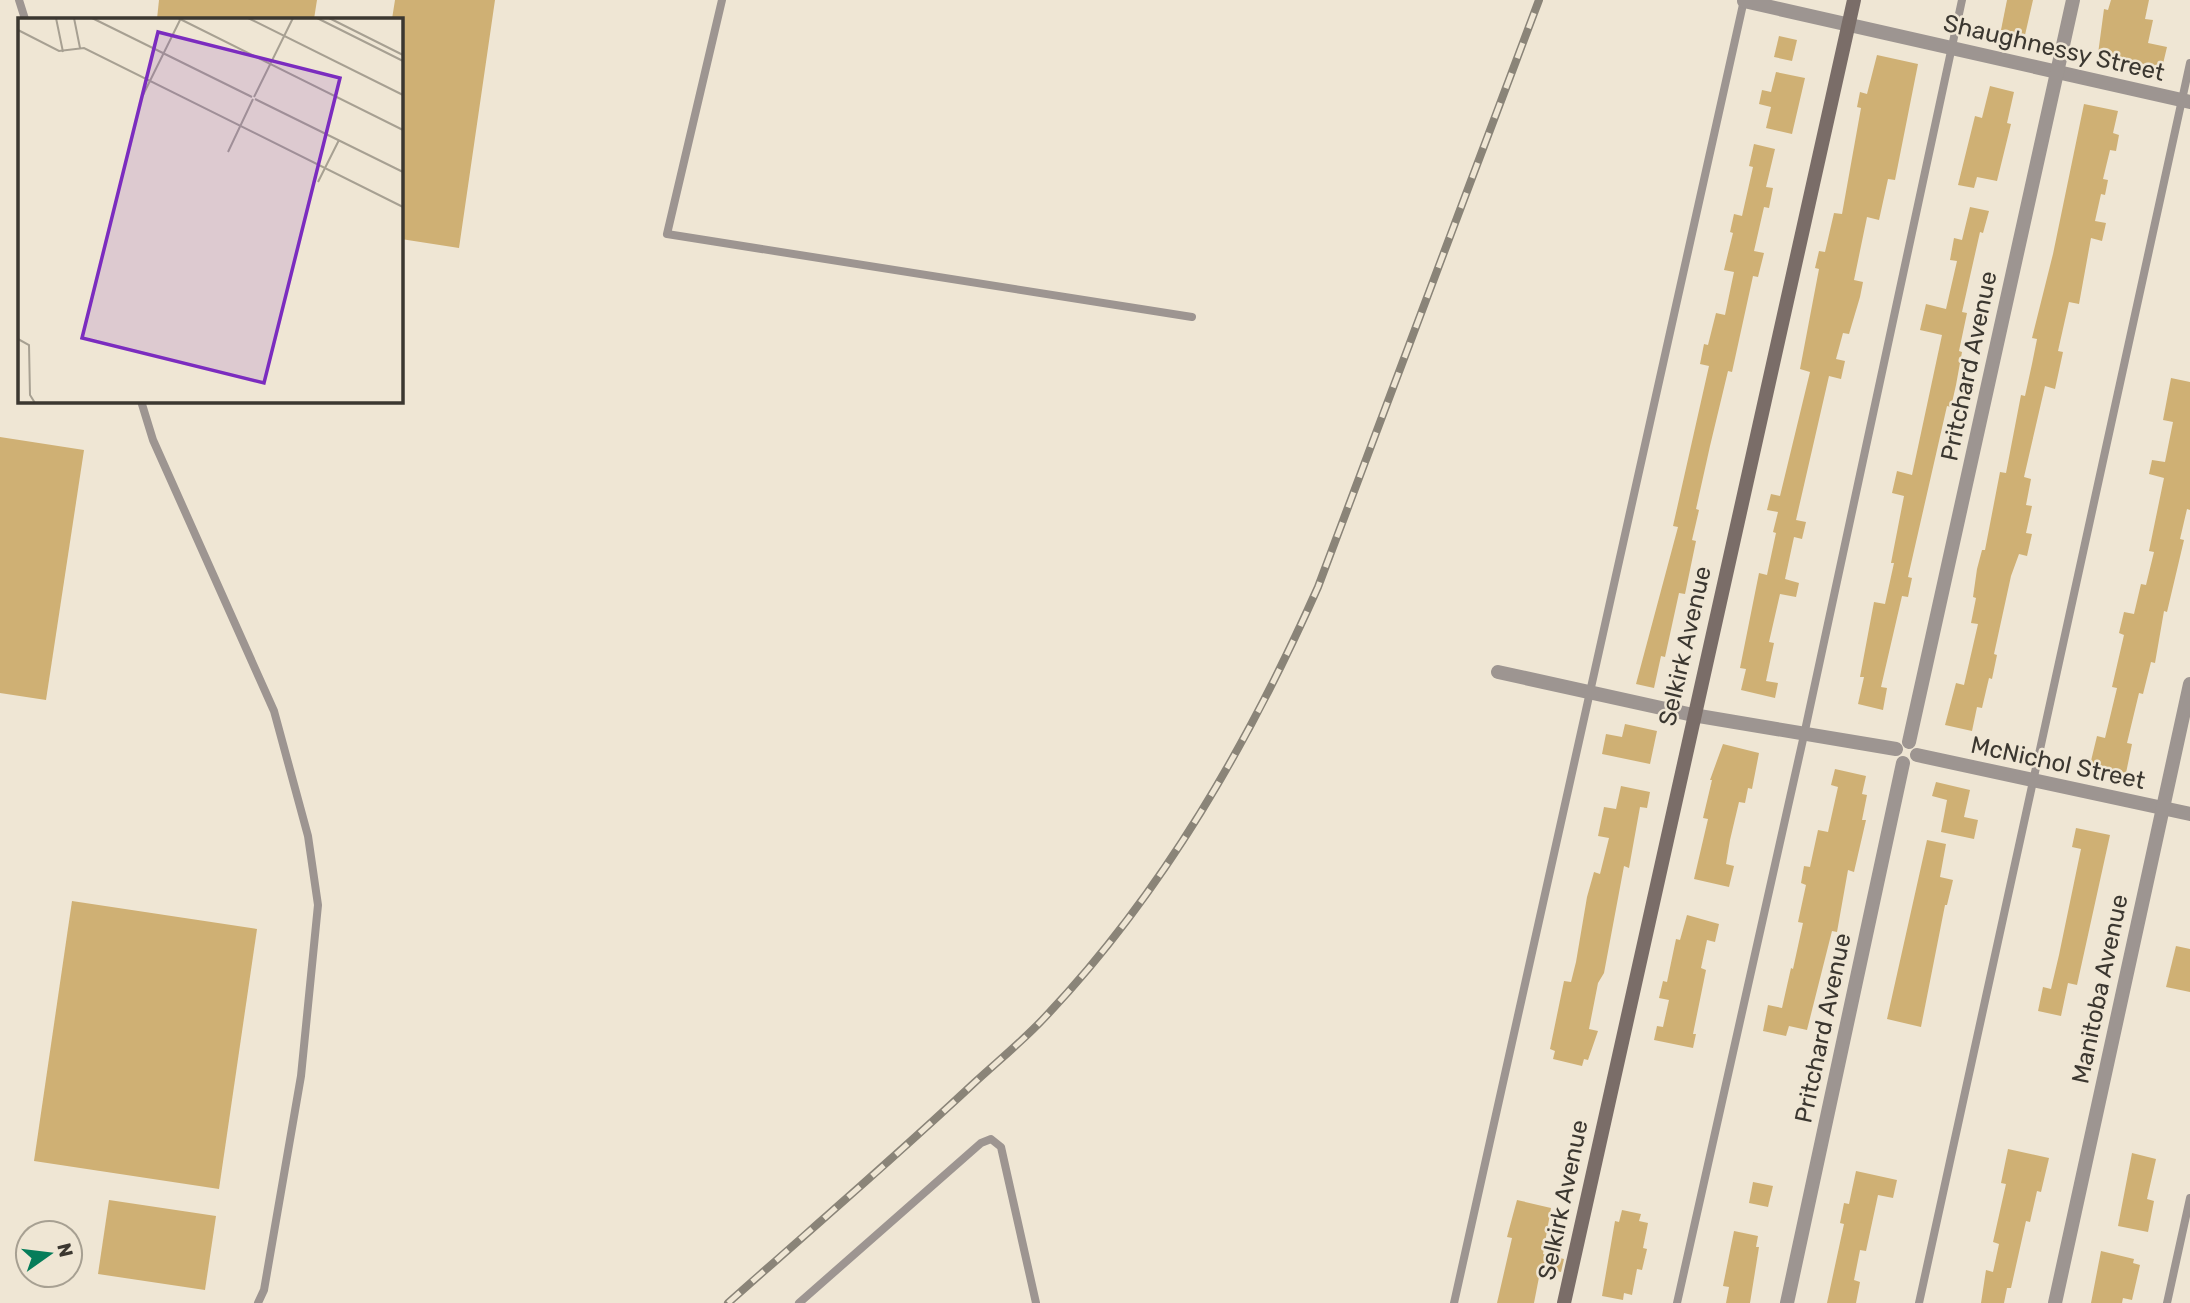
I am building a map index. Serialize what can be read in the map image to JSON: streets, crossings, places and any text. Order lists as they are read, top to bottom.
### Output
{
  "streets": {
    "street": [
      "Shaughnessy Street",
      "Pritchard Avenue",
      "Selkirk Avenue",
      "McNichol Street",
      "Manitoba Avenue"
    ]
  },
  "crossings": [
    ["Shaughnessy Street", "Pritchard Avenue"],
    ["Shaughnessy Street", "Selkirk Avenue"],
    ["Pritchard Avenue", "McNichol Street"],
    ["McNichol Street", "Manitoba Avenue"]
  ],
  "north": "right"
}
